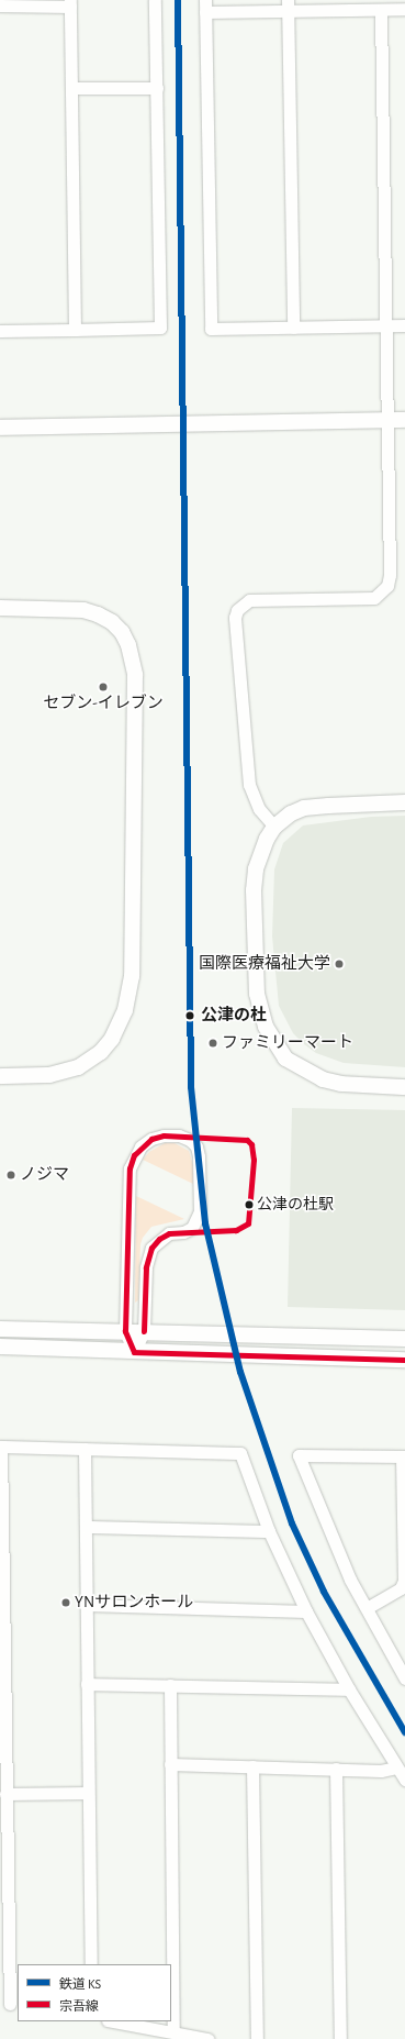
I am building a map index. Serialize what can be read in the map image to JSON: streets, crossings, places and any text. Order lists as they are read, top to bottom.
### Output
{
  "places": [
    "セブン-イレブン",
    "国際医療福祉大学",
    "公津の杜",
    "ファミリーマート",
    "ノジマ",
    "公津の杜駅",
    "YNサロンホール"
  ],
  "lines": ["rail line KS", "transit line 宗吾線"],
  "legend": ["鉄道 KS", "宗吾線"]
}
